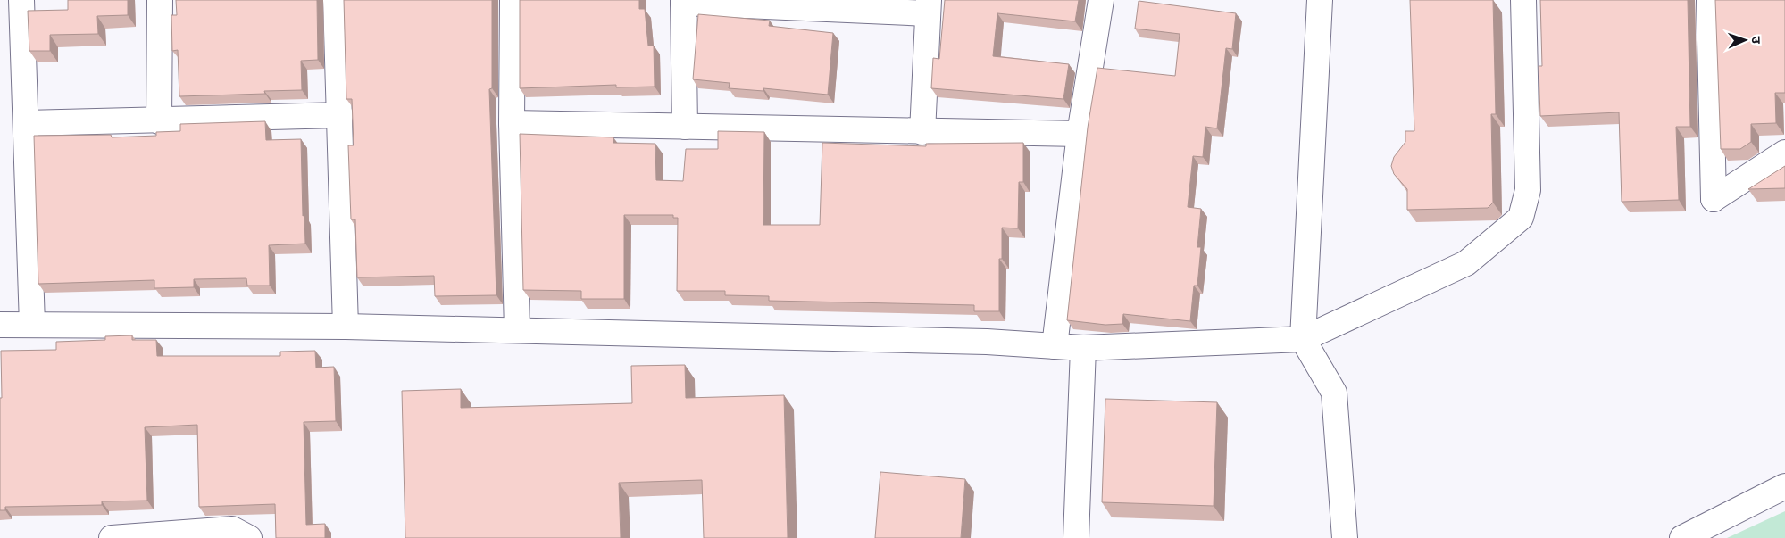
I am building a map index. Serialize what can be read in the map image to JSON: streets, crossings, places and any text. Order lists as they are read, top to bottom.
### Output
{
  "north": "right"
}
